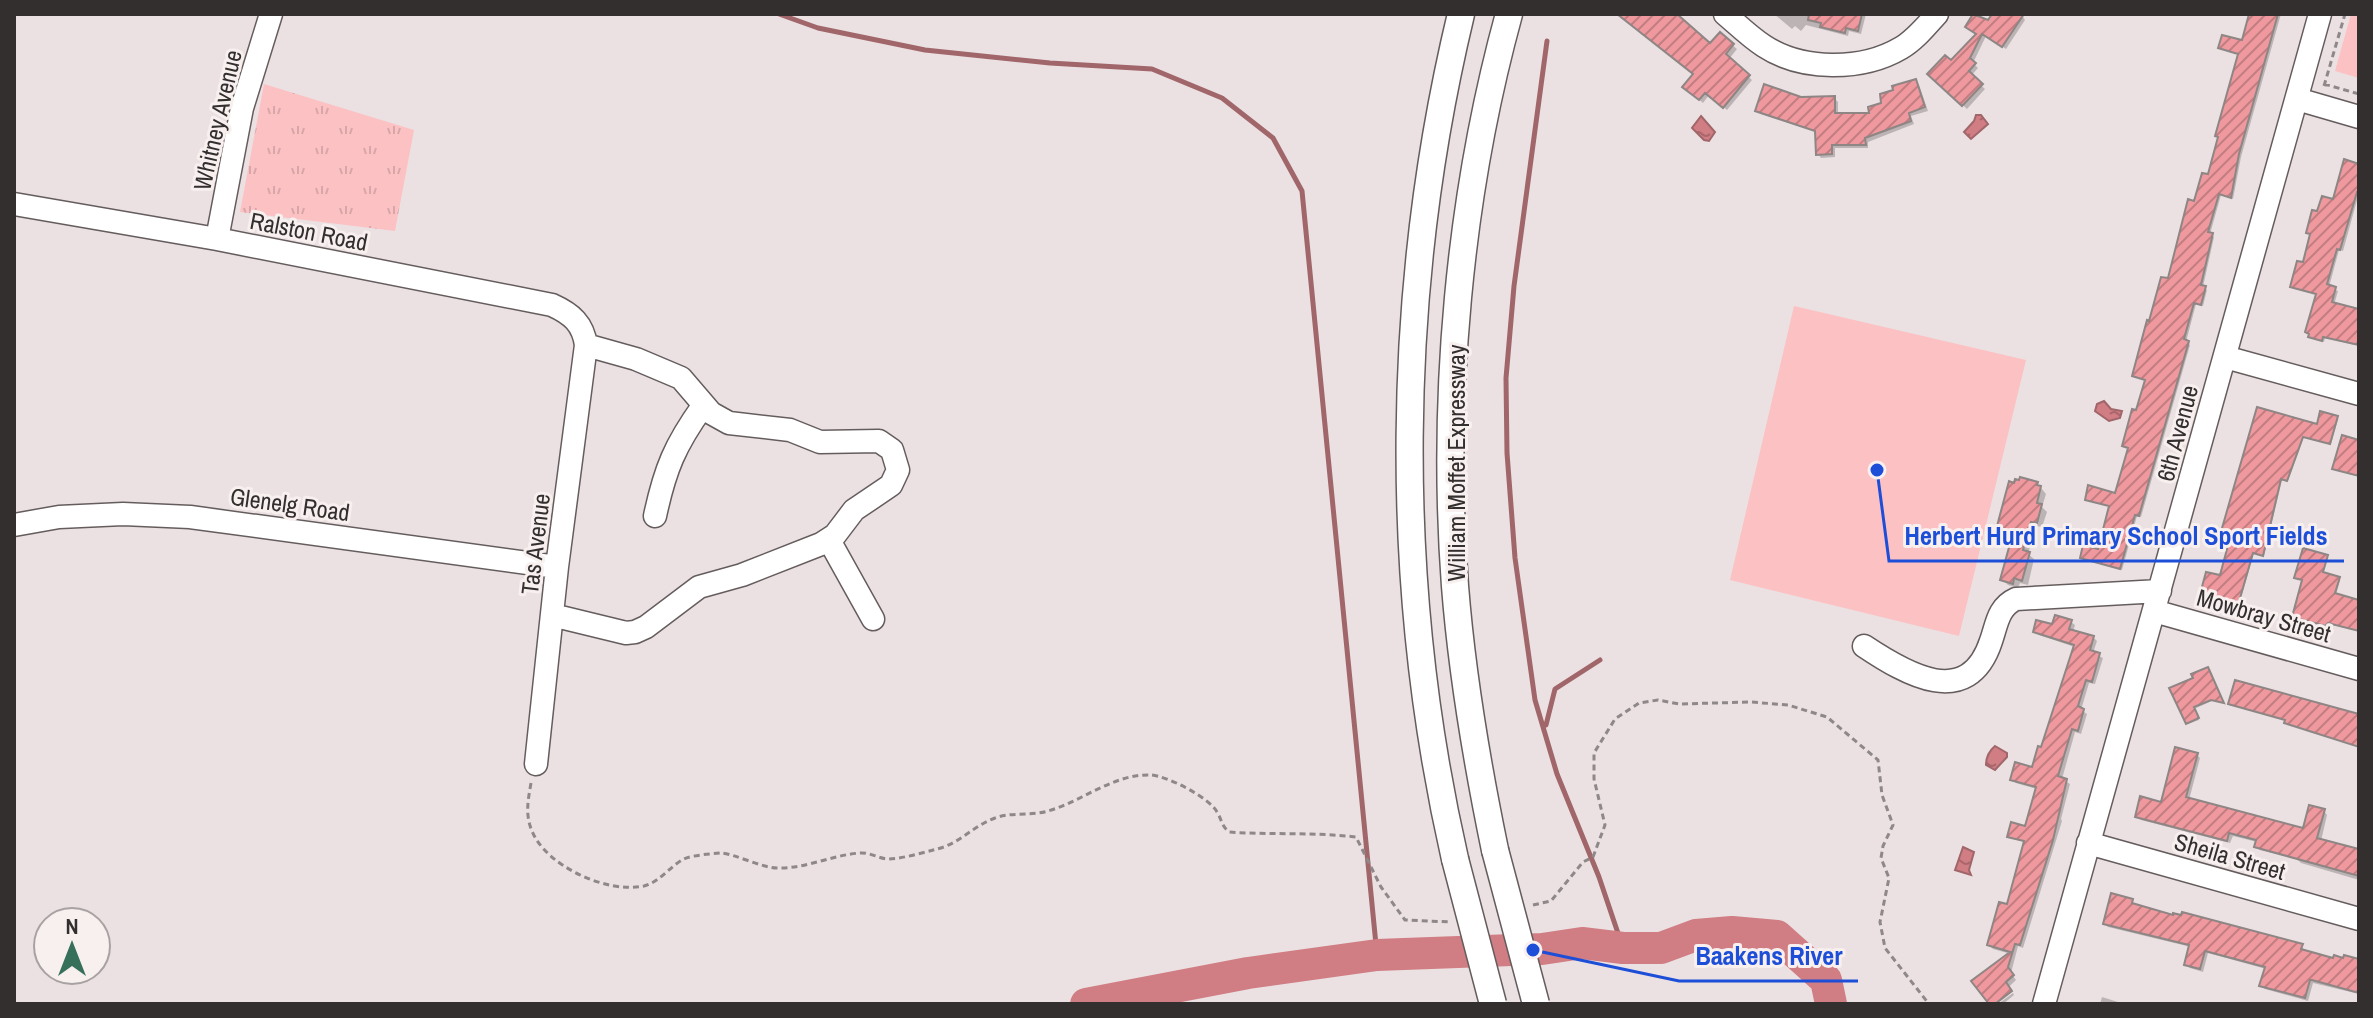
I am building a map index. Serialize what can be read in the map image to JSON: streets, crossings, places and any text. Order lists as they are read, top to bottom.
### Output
{
  "streets": {
    "main road": ["William Moffet Expressway"],
    "street": [
      "Whitney Avenue",
      "Ralston Road",
      "6th Avenue",
      "Glenelg Road",
      "Tas Avenue",
      "Mowbray Street",
      "Sheila Street"
    ]
  },
  "crossings": [
    ["Whitney Avenue", "Ralston Road"],
    ["Ralston Road", "Tas Avenue"],
    ["6th Avenue", "Mowbray Street"],
    ["6th Avenue", "Sheila Street"],
    ["Glenelg Road", "Tas Avenue"]
  ],
  "places": ["Herbert Hurd Primary School Sport Fields", "Baakens River"],
  "north": "top"
}
